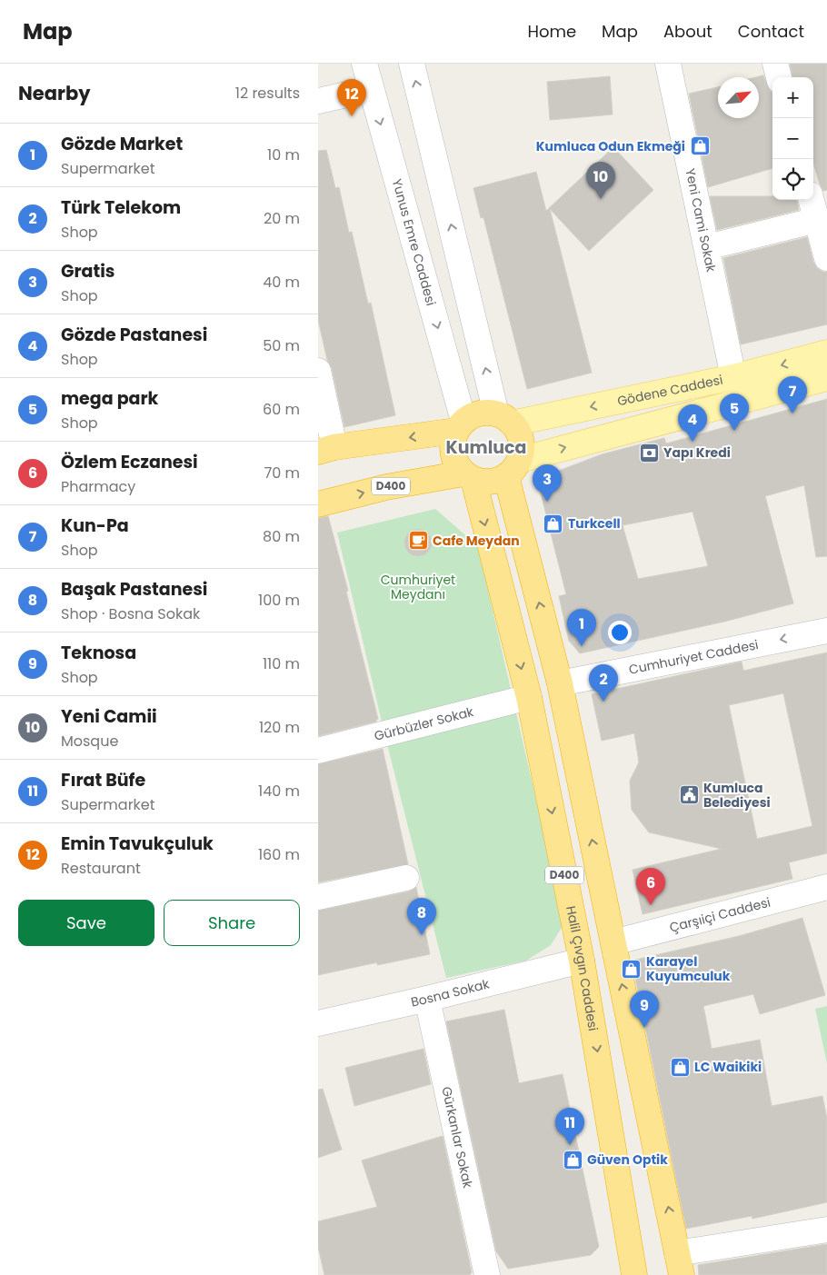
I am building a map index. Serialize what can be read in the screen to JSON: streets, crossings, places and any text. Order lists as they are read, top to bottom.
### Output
{
  "streets": {
    "highway": ["D400", "Halil Çıvgın Caddesi"],
    "main road": ["Gödene Caddesi"],
    "street": [
      "Yeni Cami Sokak",
      "Yunus Emre Caddesi",
      "Cumhuriyet Caddesi",
      "Gürbüzler Sokak",
      "Çarşıiçi Caddesi",
      "Bosna Sokak",
      "Gürkanlar Sokak"
    ]
  },
  "crossings": [
    ["Yeni Cami Sokak", "Gödene Caddesi"],
    ["Yunus Emre Caddesi", "Gödene Caddesi"],
    ["Yunus Emre Caddesi", "D400"],
    ["Yunus Emre Caddesi", "Halil Çıvgın Caddesi"],
    ["Gödene Caddesi", "D400"],
    ["Gödene Caddesi", "Halil Çıvgın Caddesi"],
    ["D400", "Cumhuriyet Caddesi"],
    ["D400", "Çarşıiçi Caddesi"],
    ["D400", "Halil Çıvgın Caddesi"],
    ["Gürbüzler Sokak", "Halil Çıvgın Caddesi"],
    ["Halil Çıvgın Caddesi", "Bosna Sokak"],
    ["Bosna Sokak", "Gürkanlar Sokak"]
  ],
  "one_way": ["Cumhuriyet Caddesi"],
  "districts": ["Kumluca"],
  "parks": ["Cumhuriyet Meydanı"],
  "places": {
    "shop": [
      "Kumluca Odun Ekmeği",
      "Turkcell",
      "Karayel Kuyumculuk",
      "LC Waikiki",
      "Güven Optik"
    ],
    "bank": ["Yapı Kredi"],
    "cafe": ["Cafe Meydan"],
    "public building": ["Kumluca Belediyesi"]
  },
  "north": "top right",
  "page": {
    "header": "Map",
    "nav": [
      "Home",
      "Map",
      "About",
      "Contact"
    ],
    "heading": ["Nearby", "12 results"],
    "map_buttons": ["+", "−"],
    "pins": [
      "12",
      "10",
      "7",
      "5",
      "4",
      "3",
      "1",
      "2",
      "6",
      "8",
      "9",
      "11"
    ],
    "list": [
      {
        "mark": "1",
        "name": "Gözde Market",
        "note": "Supermarket",
        "value": "10 m"
      },
      {
        "mark": "2",
        "name": "Türk Telekom",
        "note": "Shop",
        "value": "20 m"
      },
      {
        "mark": "3",
        "name": "Gratis",
        "note": "Shop",
        "value": "40 m"
      },
      {
        "mark": "4",
        "name": "Gözde Pastanesi",
        "note": "Shop",
        "value": "50 m"
      },
      {
        "mark": "5",
        "name": "mega park",
        "note": "Shop",
        "value": "60 m"
      },
      {
        "mark": "6",
        "name": "Özlem Eczanesi",
        "note": "Pharmacy",
        "value": "70 m"
      },
      {
        "mark": "7",
        "name": "Kun-Pa",
        "note": "Shop",
        "value": "80 m"
      },
      {
        "mark": "8",
        "name": "Başak Pastanesi",
        "note": "Shop · Bosna Sokak",
        "value": "100 m"
      },
      {
        "mark": "9",
        "name": "Teknosa",
        "note": "Shop",
        "value": "110 m"
      },
      {
        "mark": "10",
        "name": "Yeni Camii",
        "note": "Mosque",
        "value": "120 m"
      },
      {
        "mark": "11",
        "name": "Fırat Büfe",
        "note": "Supermarket",
        "value": "140 m"
      },
      {
        "mark": "12",
        "name": "Emin Tavukçuluk",
        "note": "Restaurant",
        "value": "160 m"
      }
    ],
    "buttons": ["Save", "Share"]
  }
}
